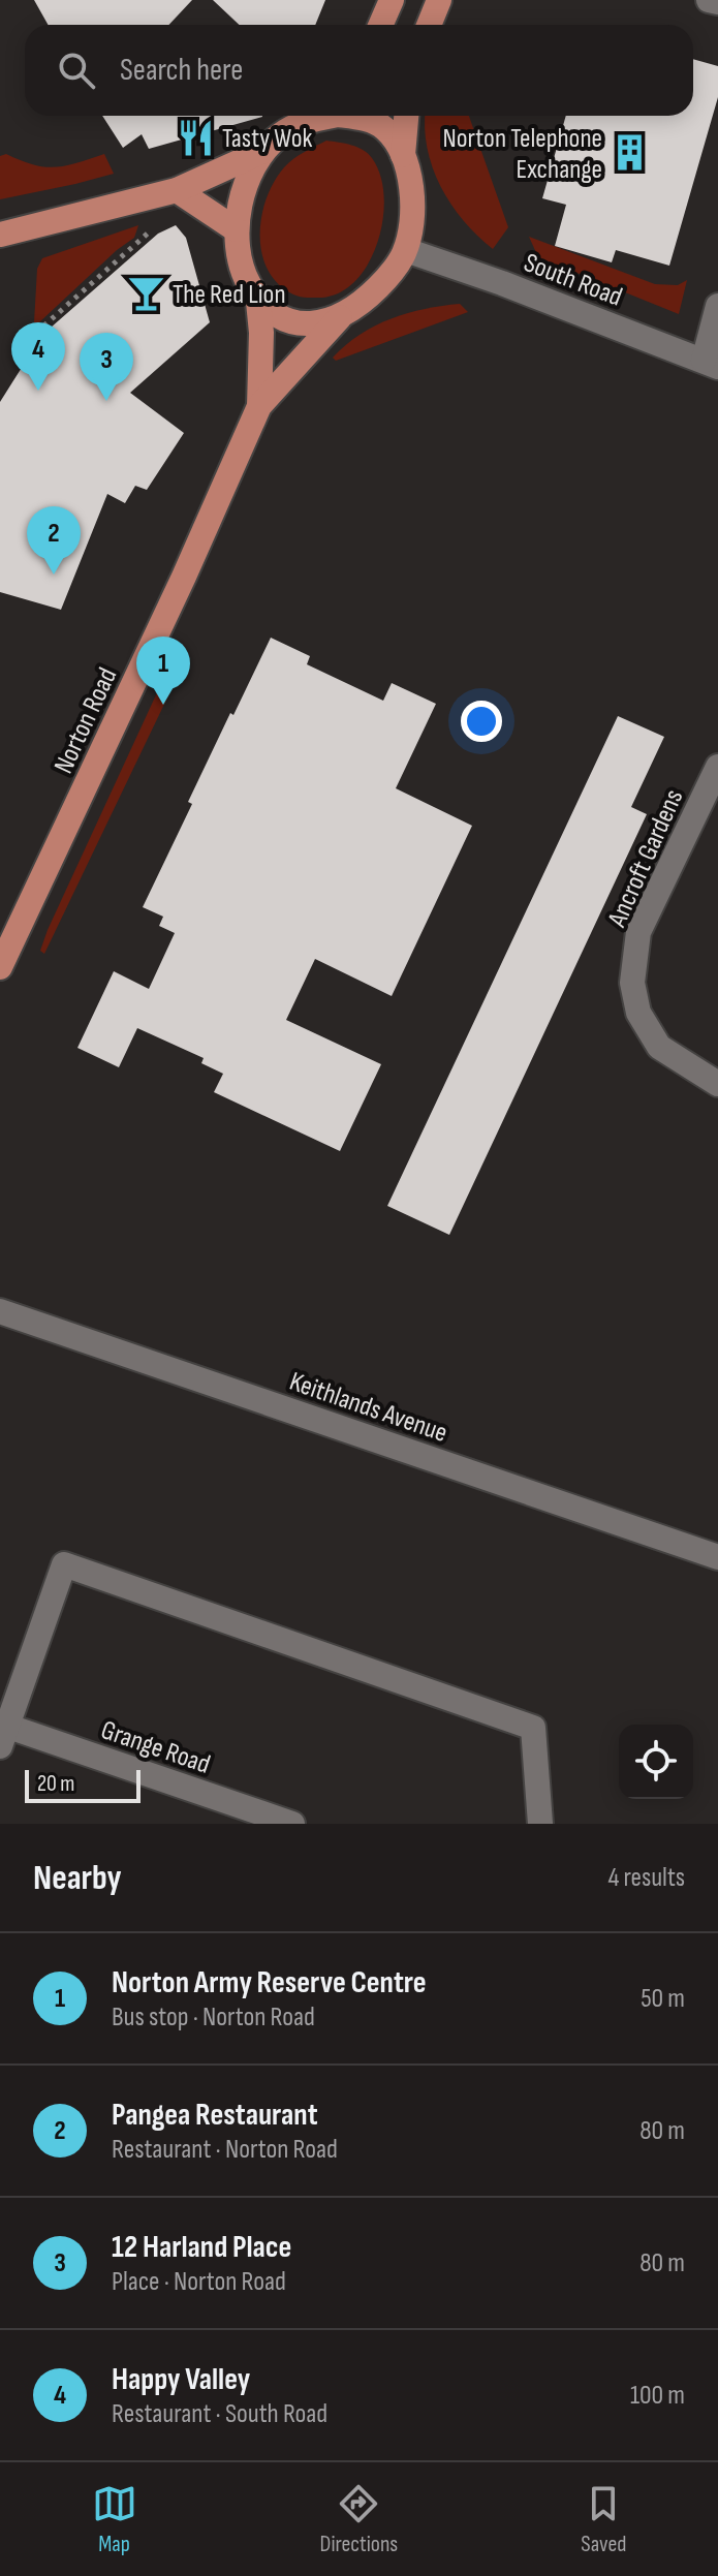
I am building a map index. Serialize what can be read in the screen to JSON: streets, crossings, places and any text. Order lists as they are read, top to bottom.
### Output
{
  "streets": {
    "main road": ["Norton Road"],
    "street": [
      "South Road",
      "Ancroft Gardens",
      "Keithlands Avenue",
      "Grange Road"
    ]
  },
  "places": {
    "restaurant": ["Tasty Wok"],
    "building": ["Norton Telephone Exchange"],
    "bar": ["The Red Lion"]
  },
  "scale_bar": "20 m",
  "page": {
    "search": "Search here",
    "pins": [
      "4",
      "3",
      "2",
      "1"
    ],
    "scale": "20 m",
    "heading": ["Nearby", "4 results"],
    "list": [
      {
        "mark": "1",
        "name": "Norton Army Reserve Centre",
        "note": "Bus stop · Norton Road",
        "value": "50 m"
      },
      {
        "mark": "2",
        "name": "Pangea Restaurant",
        "note": "Restaurant · Norton Road",
        "value": "80 m"
      },
      {
        "mark": "3",
        "name": "12 Harland Place",
        "note": "Place · Norton Road",
        "value": "80 m"
      },
      {
        "mark": "4",
        "name": "Happy Valley",
        "note": "Restaurant · South Road",
        "value": "100 m"
      }
    ],
    "nav": ["Map", "Directions", "Saved"]
  }
}
